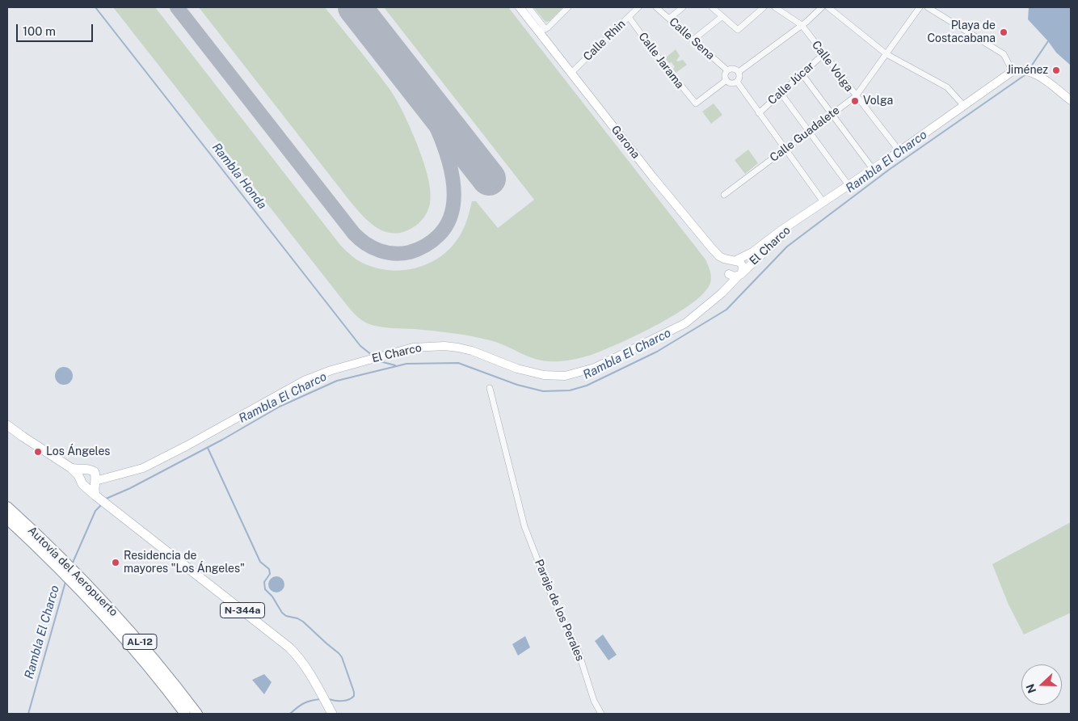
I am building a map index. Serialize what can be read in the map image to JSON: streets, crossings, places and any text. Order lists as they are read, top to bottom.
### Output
{
  "streets": {
    "highway": ["Autovía del Aeropuerto", "AL-12"],
    "main road": ["Garona", "El Charco", "N-344a"],
    "street": [
      "Calle Sena",
      "Calle Rhin",
      "Calle Jarama",
      "Calle Volga",
      "Calle Júcar",
      "Calle Guadalete",
      "Paraje de los Perales"
    ]
  },
  "crossings": [
    ["Calle Sena", "Calle Jarama"],
    ["Calle Rhin", "Calle Jarama"],
    ["Calle Rhin", "Garona"],
    ["Calle Volga", "Calle Júcar"],
    ["Calle Volga", "Calle Guadalete"],
    ["Calle Volga", "El Charco"],
    ["El Charco", "N-344a"]
  ],
  "water": ["Rambla El Charco", "Rambla Honda"],
  "places": [
    "Playa de Costacabana",
    "Jiménez",
    "Volga",
    "Los Ángeles",
    "Residencia de mayores \"Los Ángeles\""
  ],
  "scale_bar": "100 m",
  "north": "left"
}
